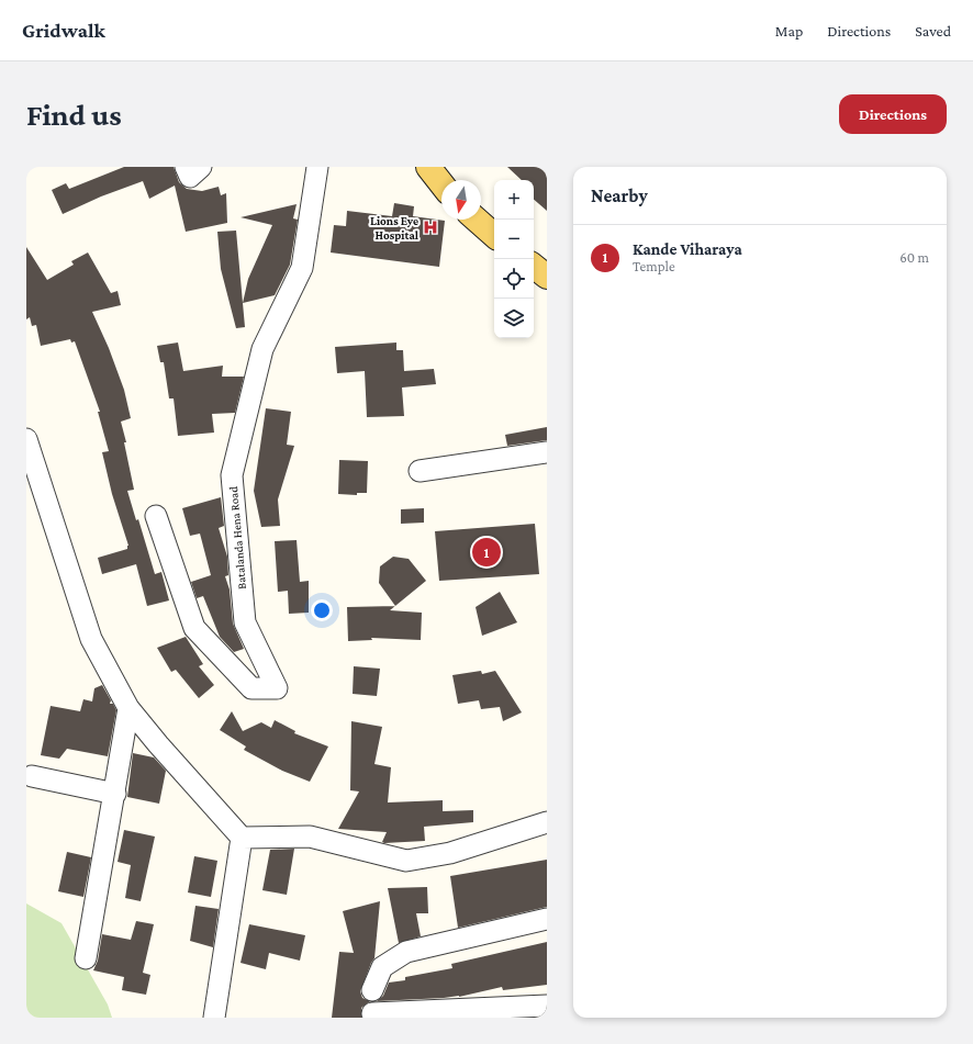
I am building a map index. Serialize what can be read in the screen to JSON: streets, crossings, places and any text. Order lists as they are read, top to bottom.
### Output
{
  "streets": {
    "street": ["Batalanda Hena Road"]
  },
  "places": {
    "hospital": ["Lions Eye Hospital"]
  },
  "north": "bottom",
  "page": {
    "header": "Gridwalk",
    "nav": ["Map", "Directions", "Saved"],
    "buttons": "Directions",
    "title": "Find us",
    "heading": "Nearby",
    "map_buttons": ["+", "−"],
    "list": [
      {
        "mark": "1",
        "name": "Kande Viharaya",
        "note": "Temple",
        "value": "60 m"
      }
    ],
    "pins": "1"
  }
}
